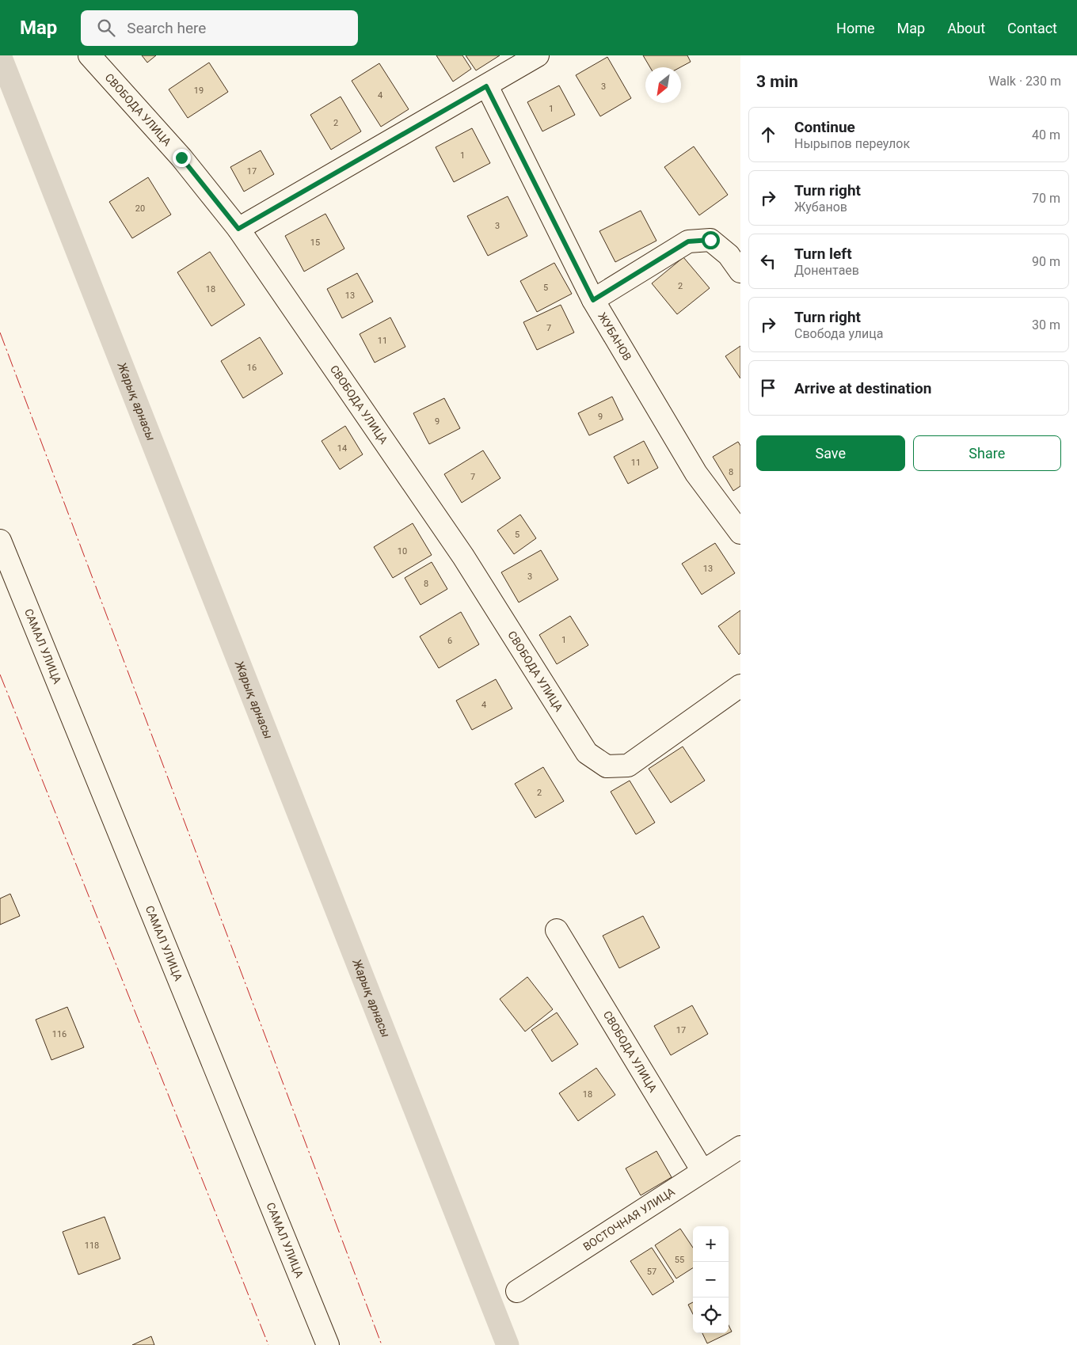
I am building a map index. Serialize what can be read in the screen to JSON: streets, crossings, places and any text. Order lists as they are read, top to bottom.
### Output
{
  "streets": {
    "street": [
      "СВОБОДА УЛИЦА",
      "ЖУБАНОВ",
      "САМАЛ УЛИЦА",
      "ВОСТОЧНАЯ УЛИЦА"
    ]
  },
  "crossings": [
    ["СВОБОДА УЛИЦА", "ВОСТОЧНАЯ УЛИЦА"]
  ],
  "water": ["Жарық арнасы"],
  "house_numbers": [
    "3",
    "19",
    "4",
    "1",
    "2",
    "1",
    "17",
    "20",
    "3",
    "15",
    "2",
    "5",
    "18",
    "13",
    "7",
    "11",
    "16",
    "9",
    "9",
    "14",
    "11",
    "8",
    "7",
    "5",
    "10",
    "13",
    "3",
    "8",
    "1",
    "6",
    "4",
    "2",
    "17",
    "116",
    "18",
    "118",
    "55",
    "57"
  ],
  "north": "bottom left",
  "page": {
    "header": "Map",
    "search": "Search here",
    "nav": [
      "Home",
      "Map",
      "About",
      "Contact"
    ],
    "heading": ["3 min", "Walk · 230 m"],
    "list": [
      ["Continue", "Нырыпов переулок", "40 m"],
      ["Turn right", "Жубанов", "70 m"],
      ["Turn left", "Донентаев", "90 m"],
      ["Turn right", "Свобода улица", "30 m"],
      "Arrive at destination"
    ],
    "buttons": ["Save", "Share"],
    "map_buttons": ["+", "−"]
  }
}
